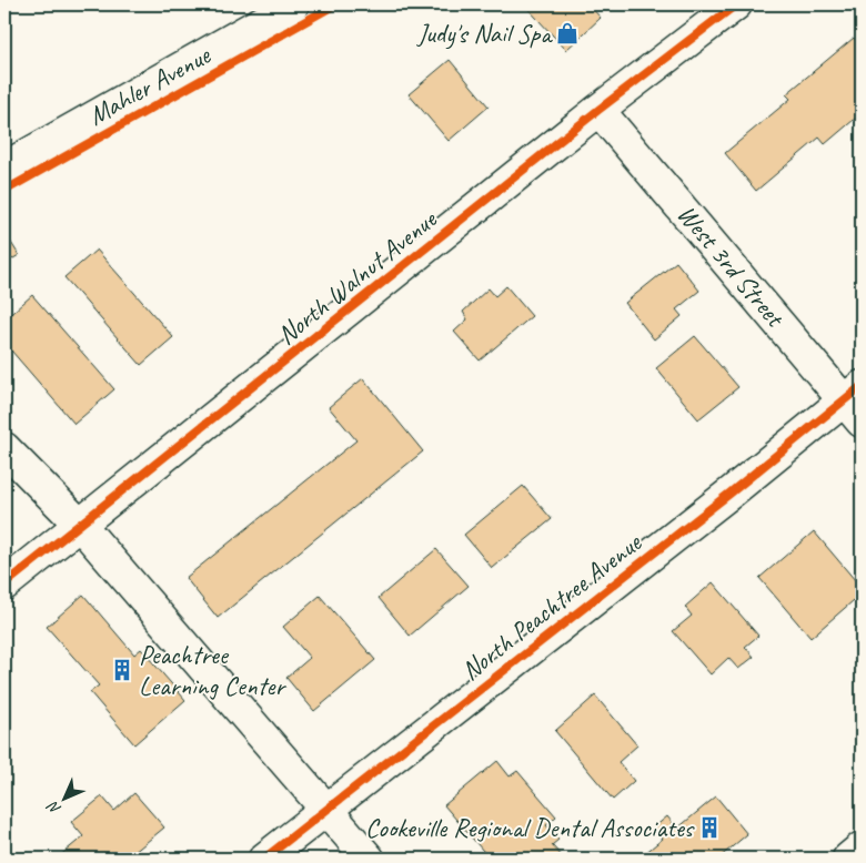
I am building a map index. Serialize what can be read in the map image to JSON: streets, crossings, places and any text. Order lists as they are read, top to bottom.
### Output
{
  "streets": {
    "street": [
      "Mahler Avenue",
      "West 3rd Street",
      "North Walnut Avenue",
      "North Peachtree Avenue"
    ]
  },
  "crossings": [
    ["West 3rd Street", "North Walnut Avenue"],
    ["West 3rd Street", "North Peachtree Avenue"]
  ],
  "places": {
    "shop": ["Judy's Nail Spa"],
    "building": ["Peachtree Learning Center", "Cookeville Regional Dental Associates"]
  },
  "north": "bottom left"
}
